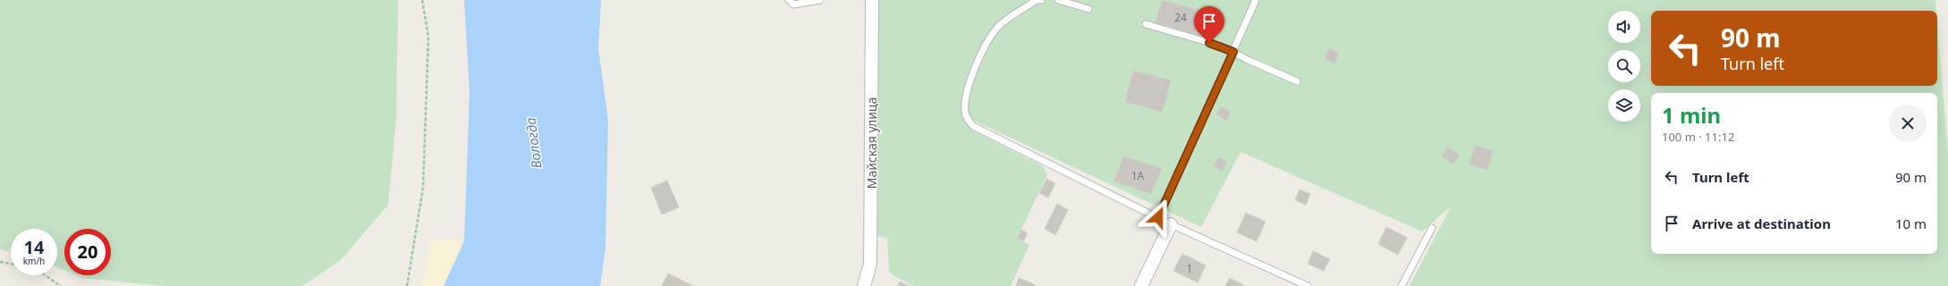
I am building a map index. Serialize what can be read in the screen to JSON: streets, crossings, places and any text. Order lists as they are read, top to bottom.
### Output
{
  "streets": {
    "street": ["Майская улица"]
  },
  "water": ["Вологда"],
  "house_numbers": ["24", "1А", "1"],
  "page": {
    "turn": ["90 m", "Turn left"],
    "heading": ["1 min", "100 m · 11:12"],
    "list": [
      {
        "name": "Turn left",
        "value": "90 m"
      },
      {
        "name": "Arrive at destination",
        "value": "10 m"
      }
    ],
    "speed": "14 km/h",
    "limit": "20"
  }
}
